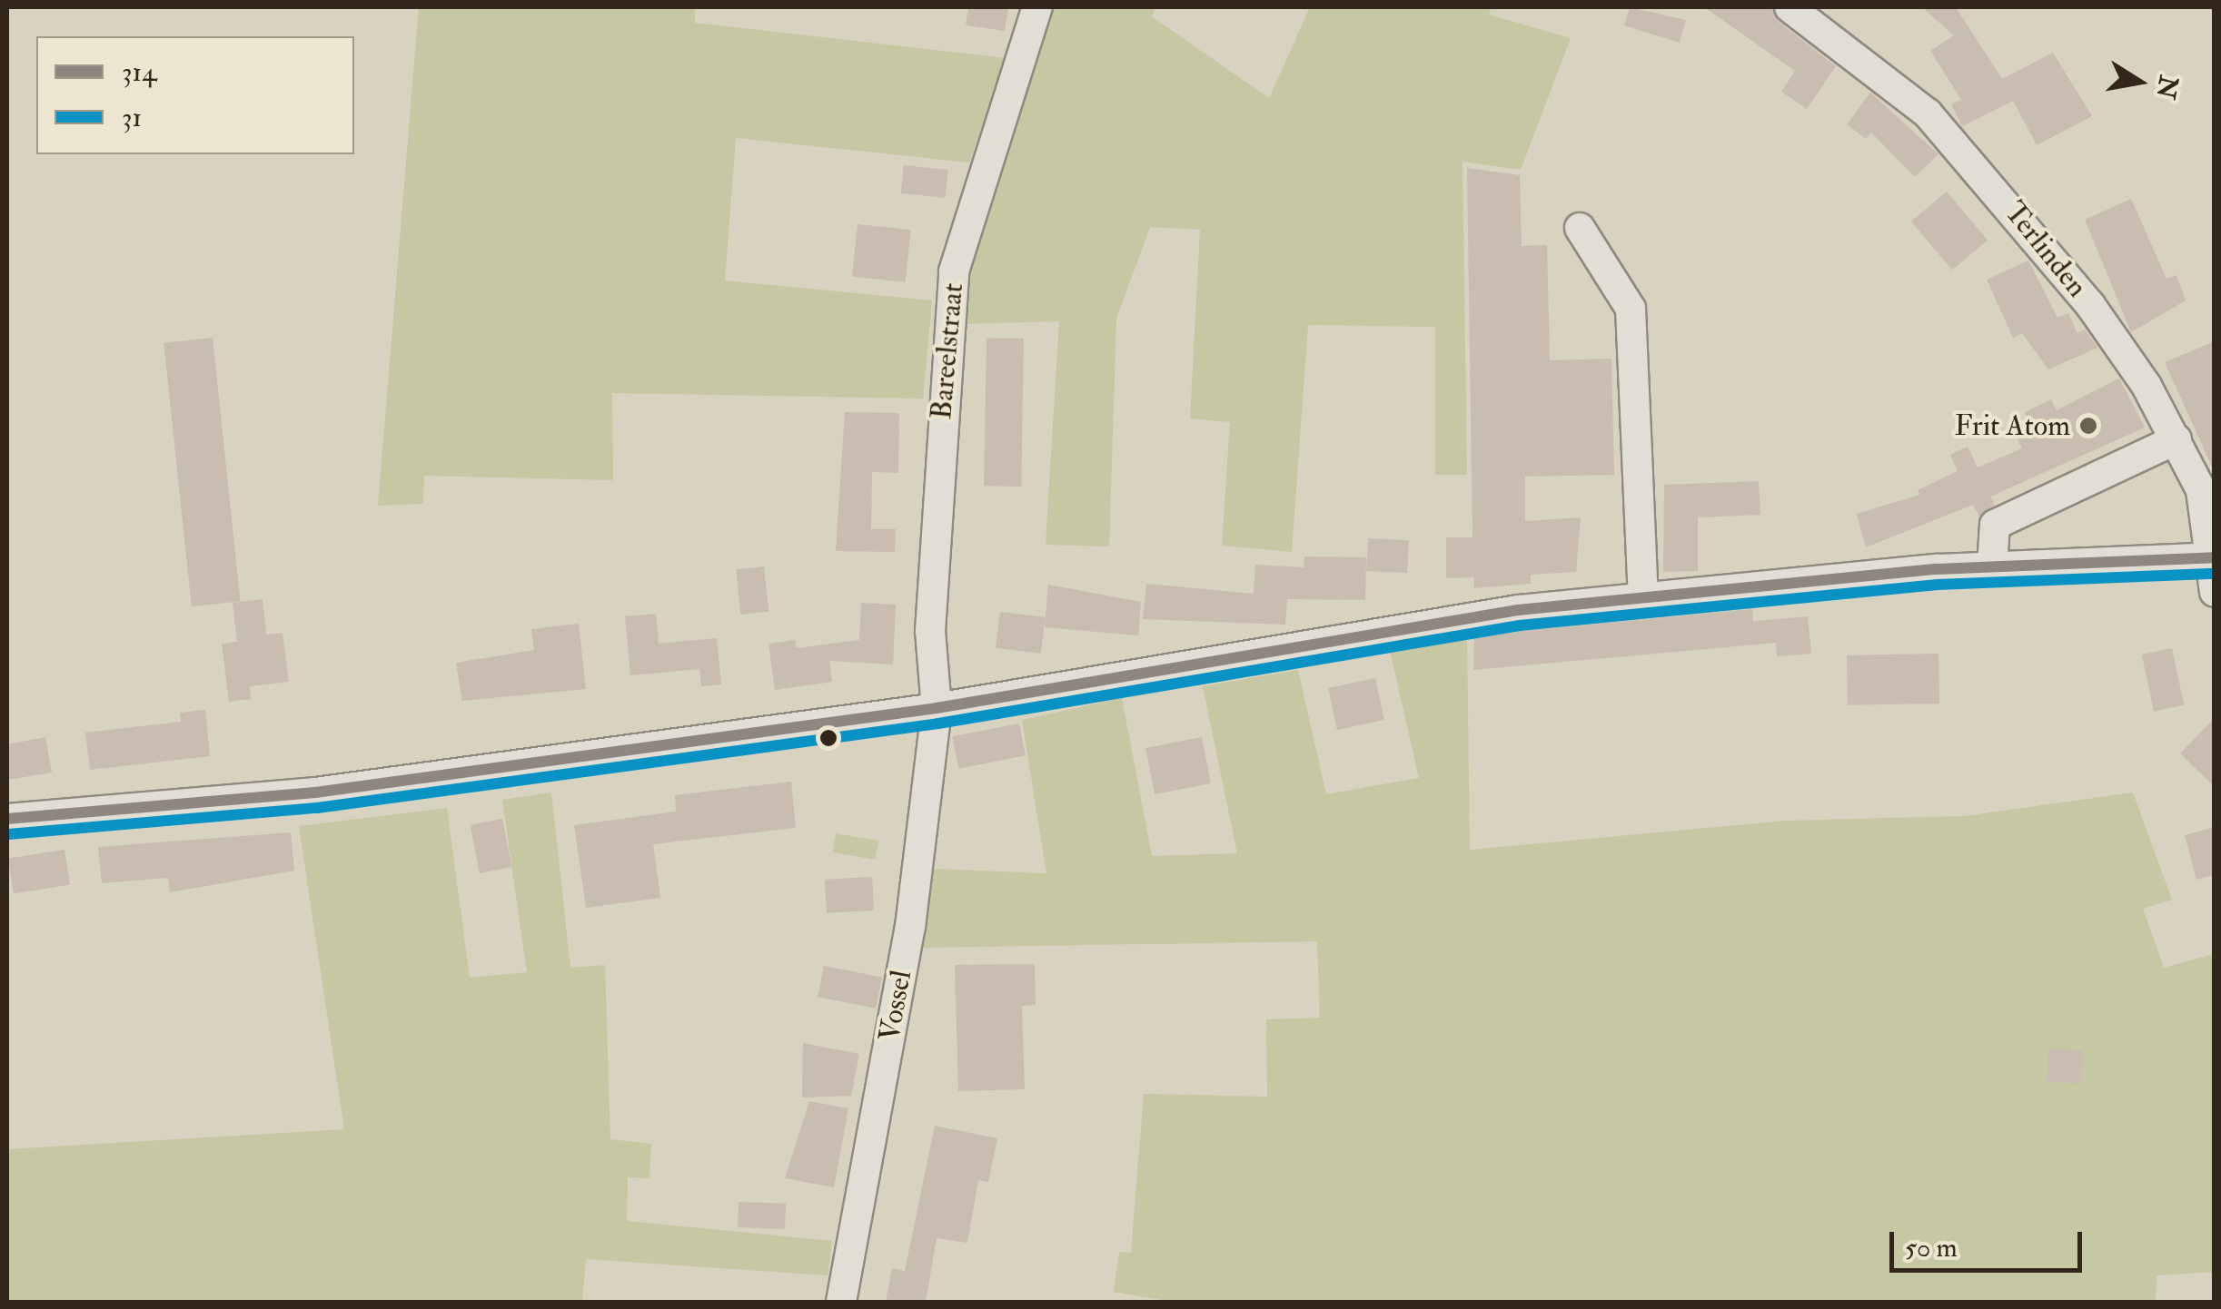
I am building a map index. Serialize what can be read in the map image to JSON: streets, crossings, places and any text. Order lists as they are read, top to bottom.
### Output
{
  "streets": {
    "street": ["Terlinden", "Bareelstraat", "Vossel"]
  },
  "crossings": [
    ["Bareelstraat", "Vossel"]
  ],
  "places": ["Frit Atom"],
  "lines": ["transit line 314", "transit line 31"],
  "legend": ["314", "31"],
  "scale_bar": "50 m",
  "north": "right"
}
